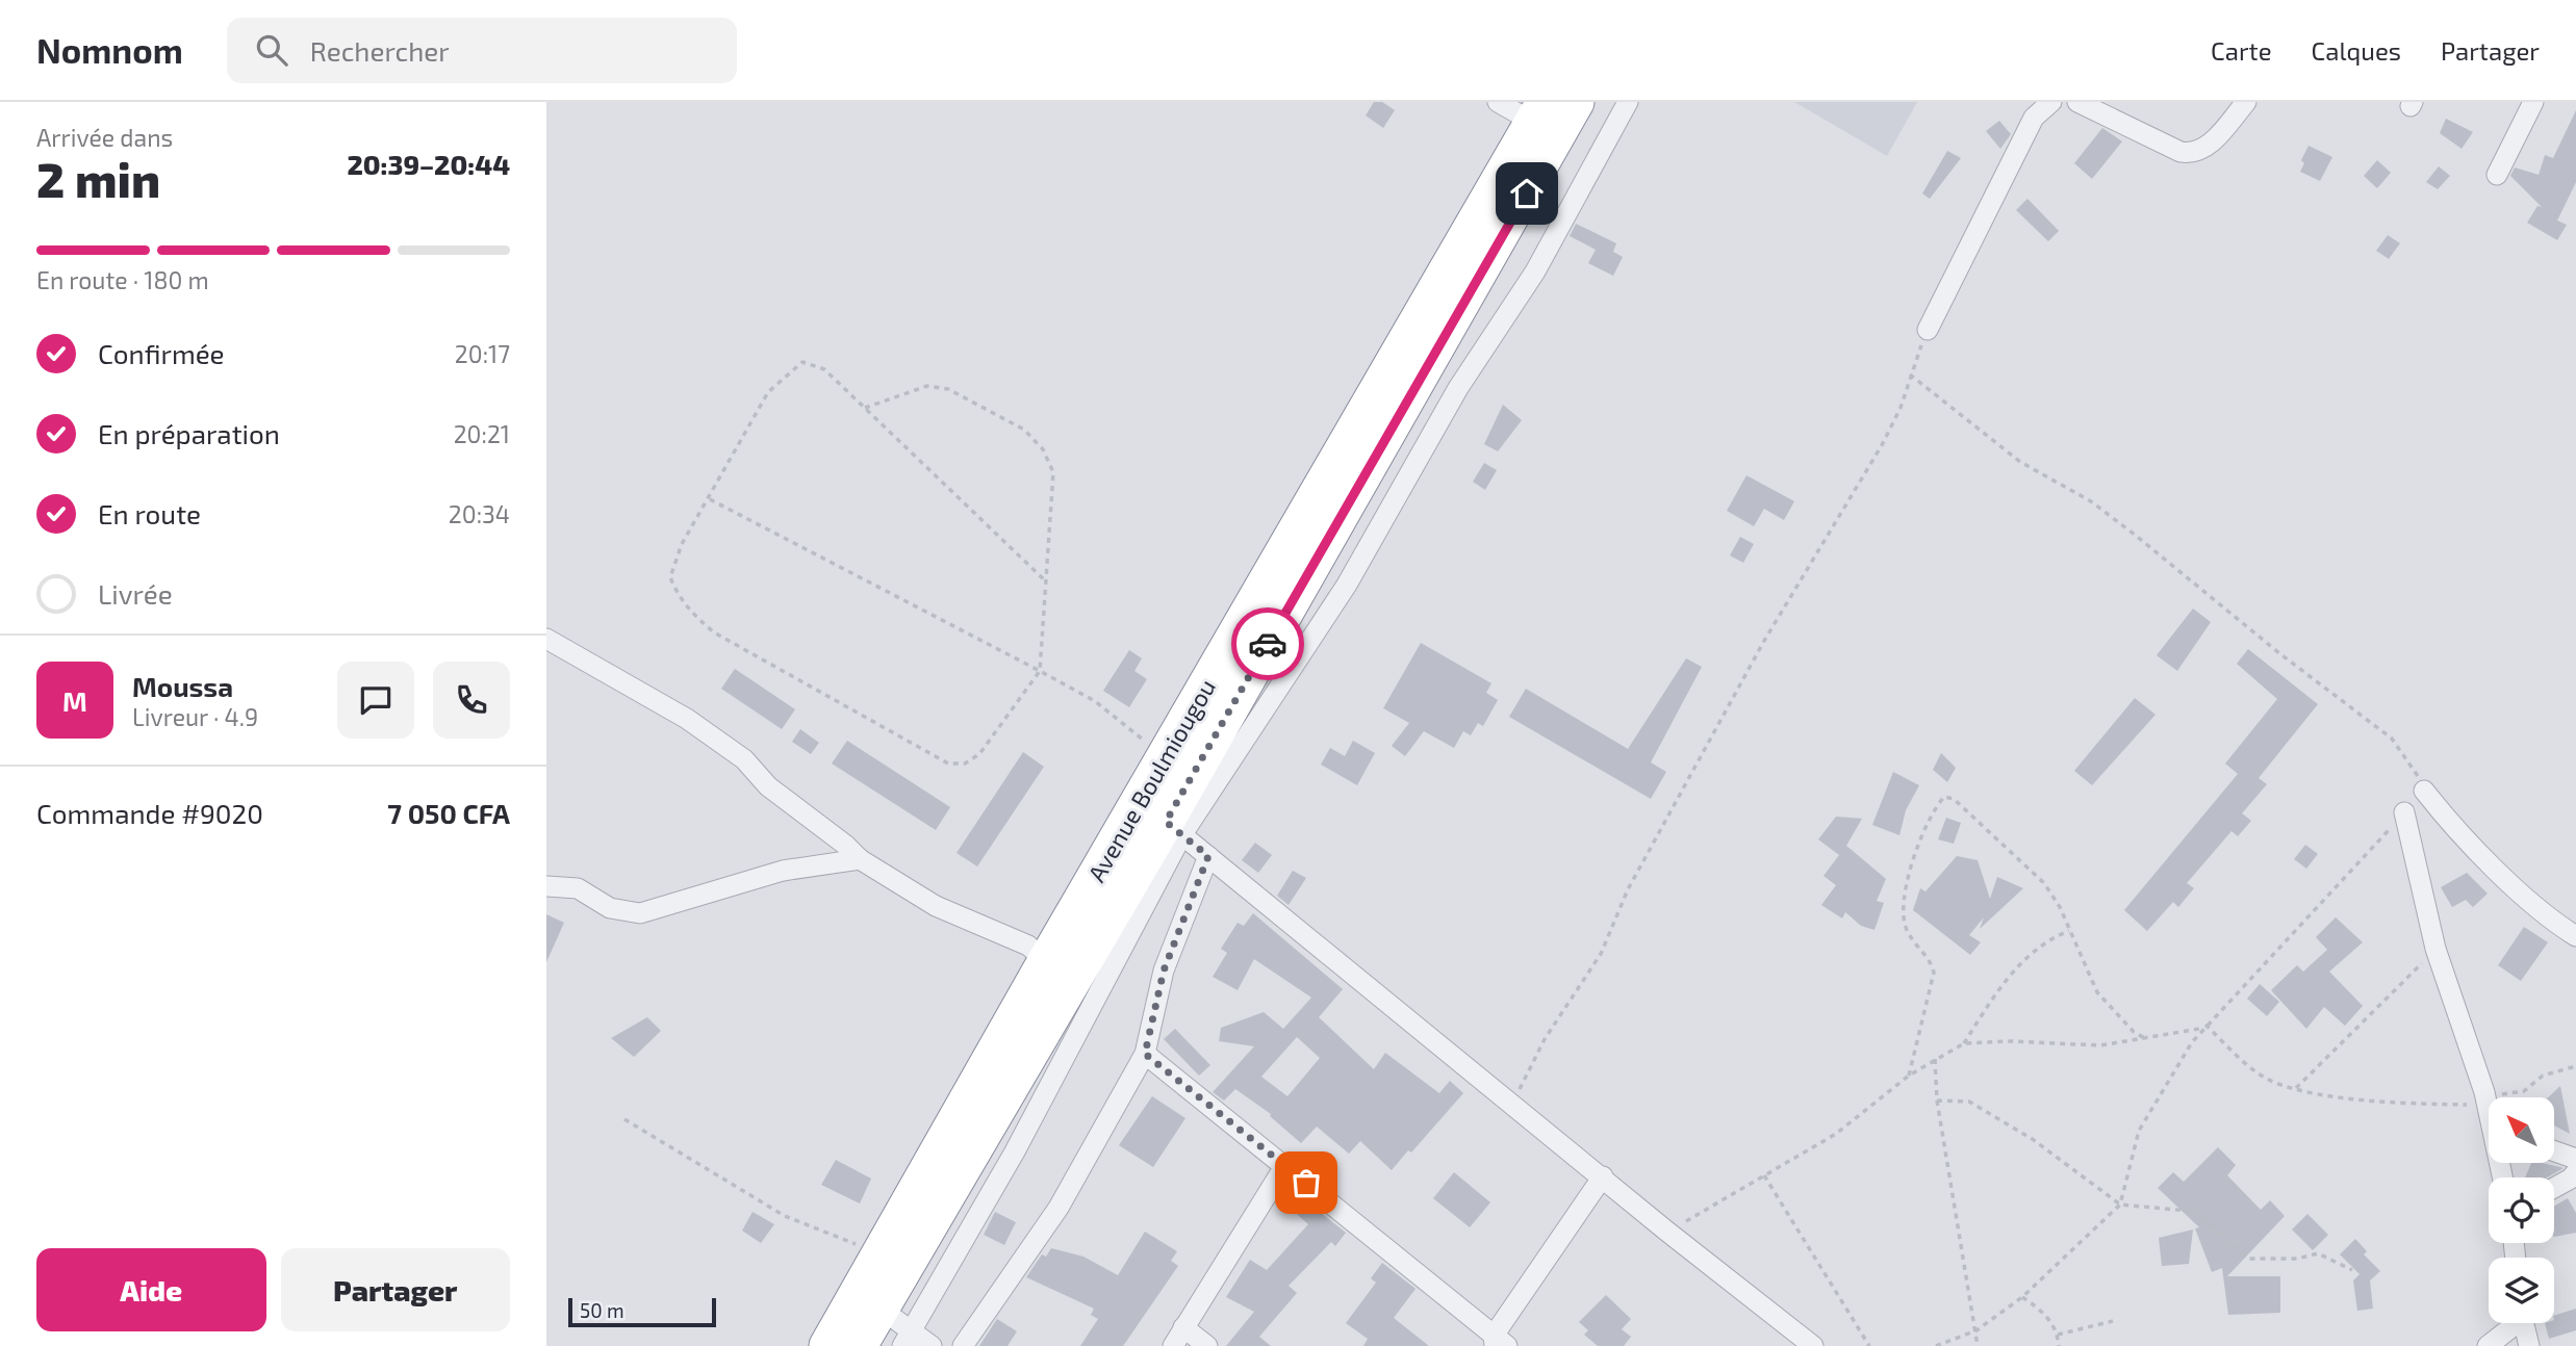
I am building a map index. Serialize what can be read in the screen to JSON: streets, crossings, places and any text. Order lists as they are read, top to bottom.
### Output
{
  "streets": {
    "highway": ["Avenue Boulmiougou"]
  },
  "scale_bar": "50 m",
  "north": "top left",
  "page": {
    "header": "Nomnom",
    "search": "Rechercher",
    "nav": ["Carte", "Calques", "Partager"],
    "heading": ["2 min", "Arrivée dans", "20:39–20:44"],
    "panel": [
      "Moussa",
      "Livreur · 4.9",
      "Commande #9020",
      "7 050 CFA"
    ],
    "bar": "En route · 180 m",
    "list": [
      ["Confirmée", "20:17"],
      ["En préparation", "20:21"],
      ["En route", "20:34"],
      "Livrée"
    ],
    "round": "M",
    "buttons": ["Aide", "Partager"],
    "scale": "50 m"
  }
}
